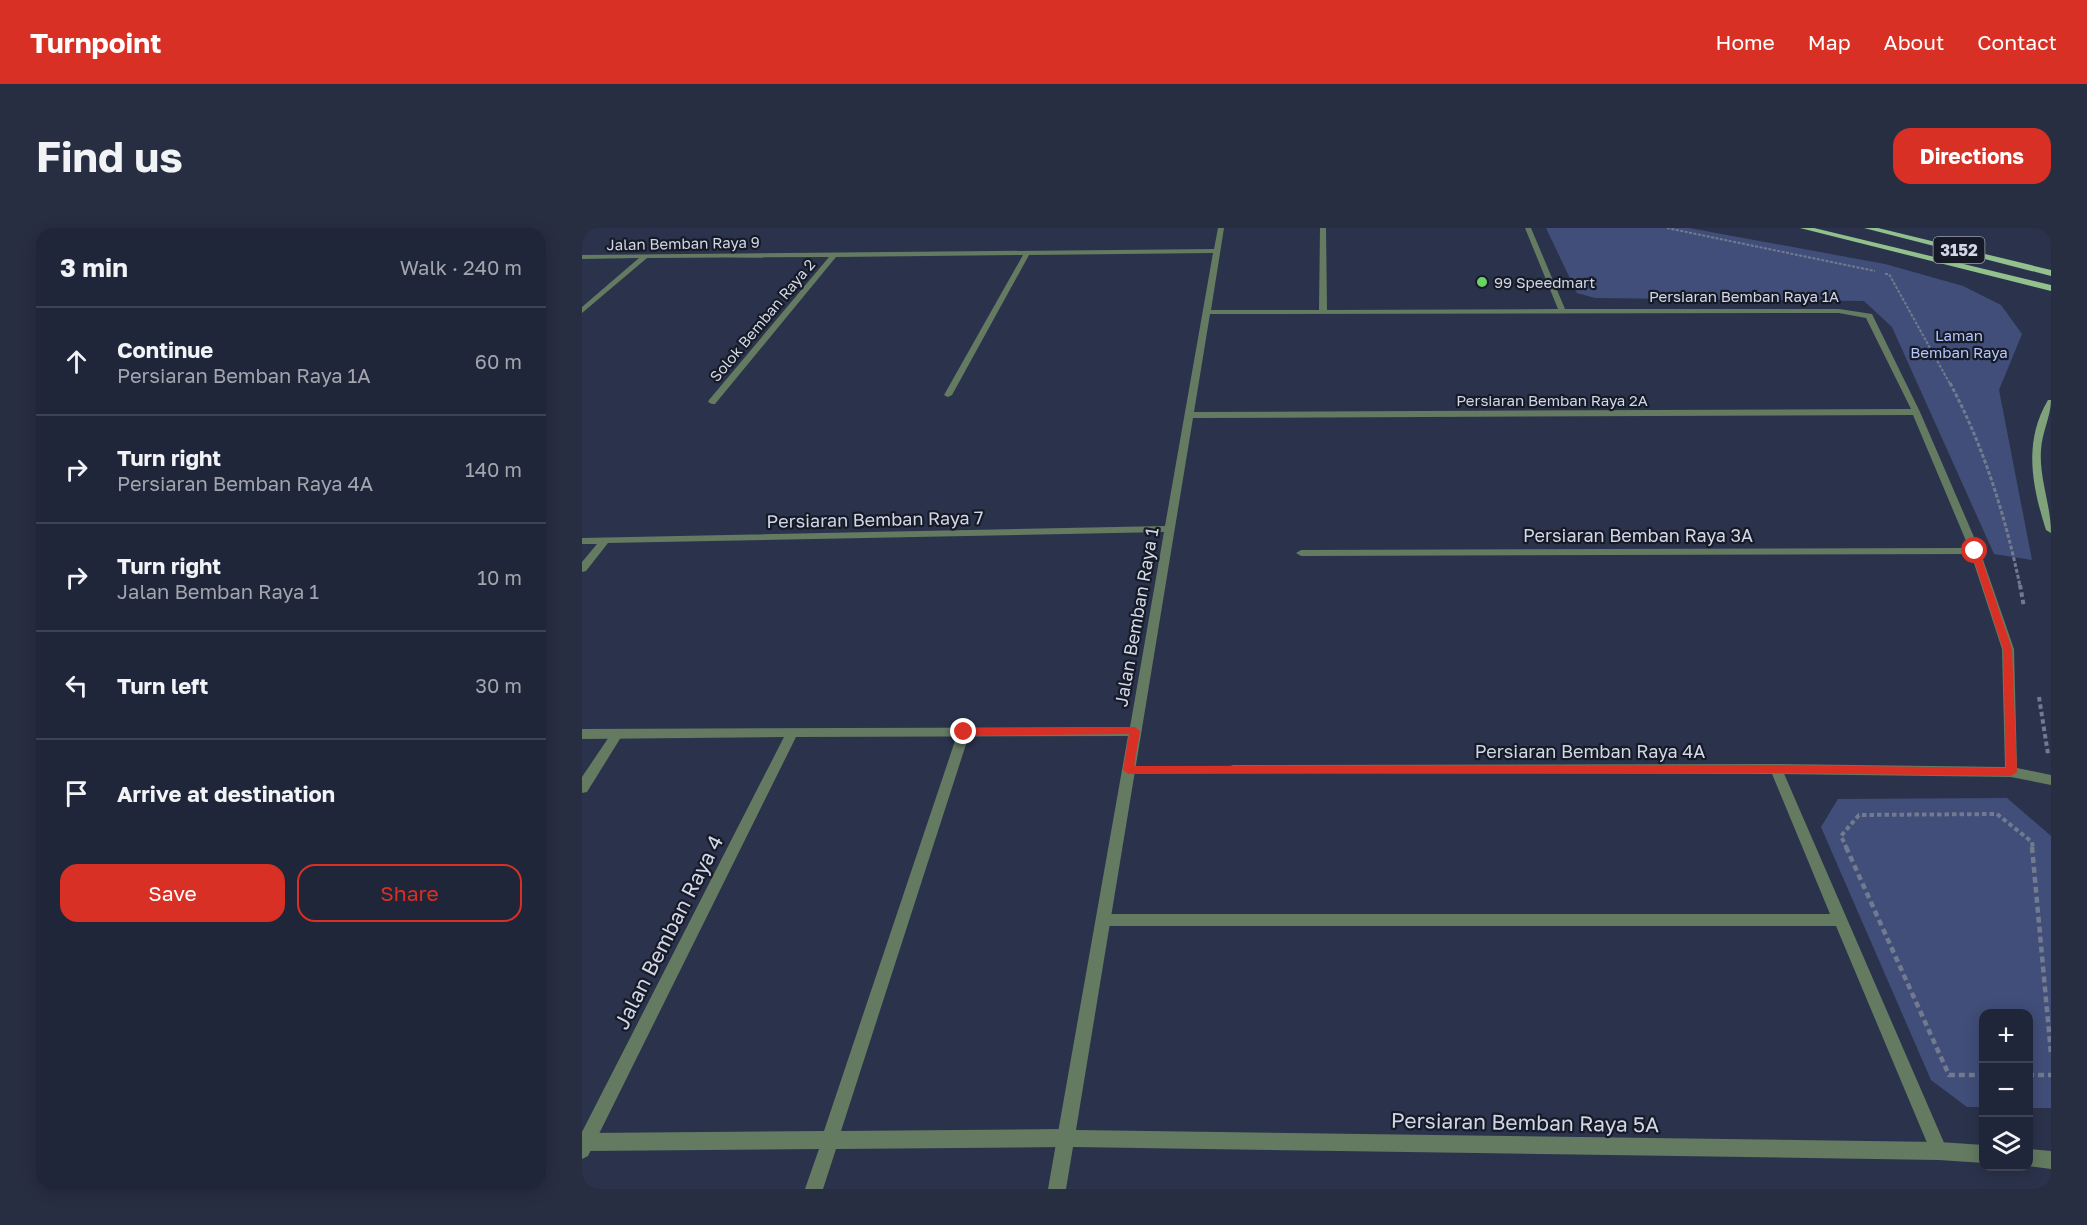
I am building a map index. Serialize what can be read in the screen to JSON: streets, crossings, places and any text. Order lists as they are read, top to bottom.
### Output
{
  "streets": {
    "main road": ["3152"],
    "street": [
      "Jalan Bemban Raya 9",
      "Persiaran Bemban Raya 1A",
      "Solok Bemban Raya 2",
      "Persiaran Bemban Raya 2A",
      "Persiaran Bemban Raya 7",
      "Persiaran Bemban Raya 3A",
      "Jalan Bemban Raya 1",
      "Persiaran Bemban Raya 4A",
      "Jalan Bemban Raya 4",
      "Persiaran Bemban Raya 5A"
    ]
  },
  "crossings": [
    ["Jalan Bemban Raya 9", "Solok Bemban Raya 2"],
    ["Jalan Bemban Raya 9", "Jalan Bemban Raya 1"],
    ["Persiaran Bemban Raya 1A", "Persiaran Bemban Raya 2A"],
    ["Persiaran Bemban Raya 1A", "Persiaran Bemban Raya 3A"],
    ["Persiaran Bemban Raya 1A", "Jalan Bemban Raya 1"],
    ["Persiaran Bemban Raya 1A", "Persiaran Bemban Raya 4A"],
    ["Persiaran Bemban Raya 2A", "Jalan Bemban Raya 1"],
    ["Persiaran Bemban Raya 7", "Jalan Bemban Raya 1"],
    ["Jalan Bemban Raya 1", "Persiaran Bemban Raya 5A"],
    ["Jalan Bemban Raya 4", "Persiaran Bemban Raya 5A"]
  ],
  "parks": ["Laman Bemban Raya"],
  "places": ["99 Speedmart"],
  "page": {
    "header": "Turnpoint",
    "nav": [
      "Home",
      "Map",
      "About",
      "Contact"
    ],
    "buttons": [
      "Directions",
      ["Save", "Share"]
    ],
    "title": "Find us",
    "heading": ["3 min", "Walk · 240 m"],
    "list": [
      ["Continue", "Persiaran Bemban Raya 1A", "60 m"],
      ["Turn right", "Persiaran Bemban Raya 4A", "140 m"],
      ["Turn right", "Jalan Bemban Raya 1", "10 m"],
      ["Turn left", "30 m"],
      "Arrive at destination"
    ],
    "map_buttons": ["+", "−"]
  }
}
